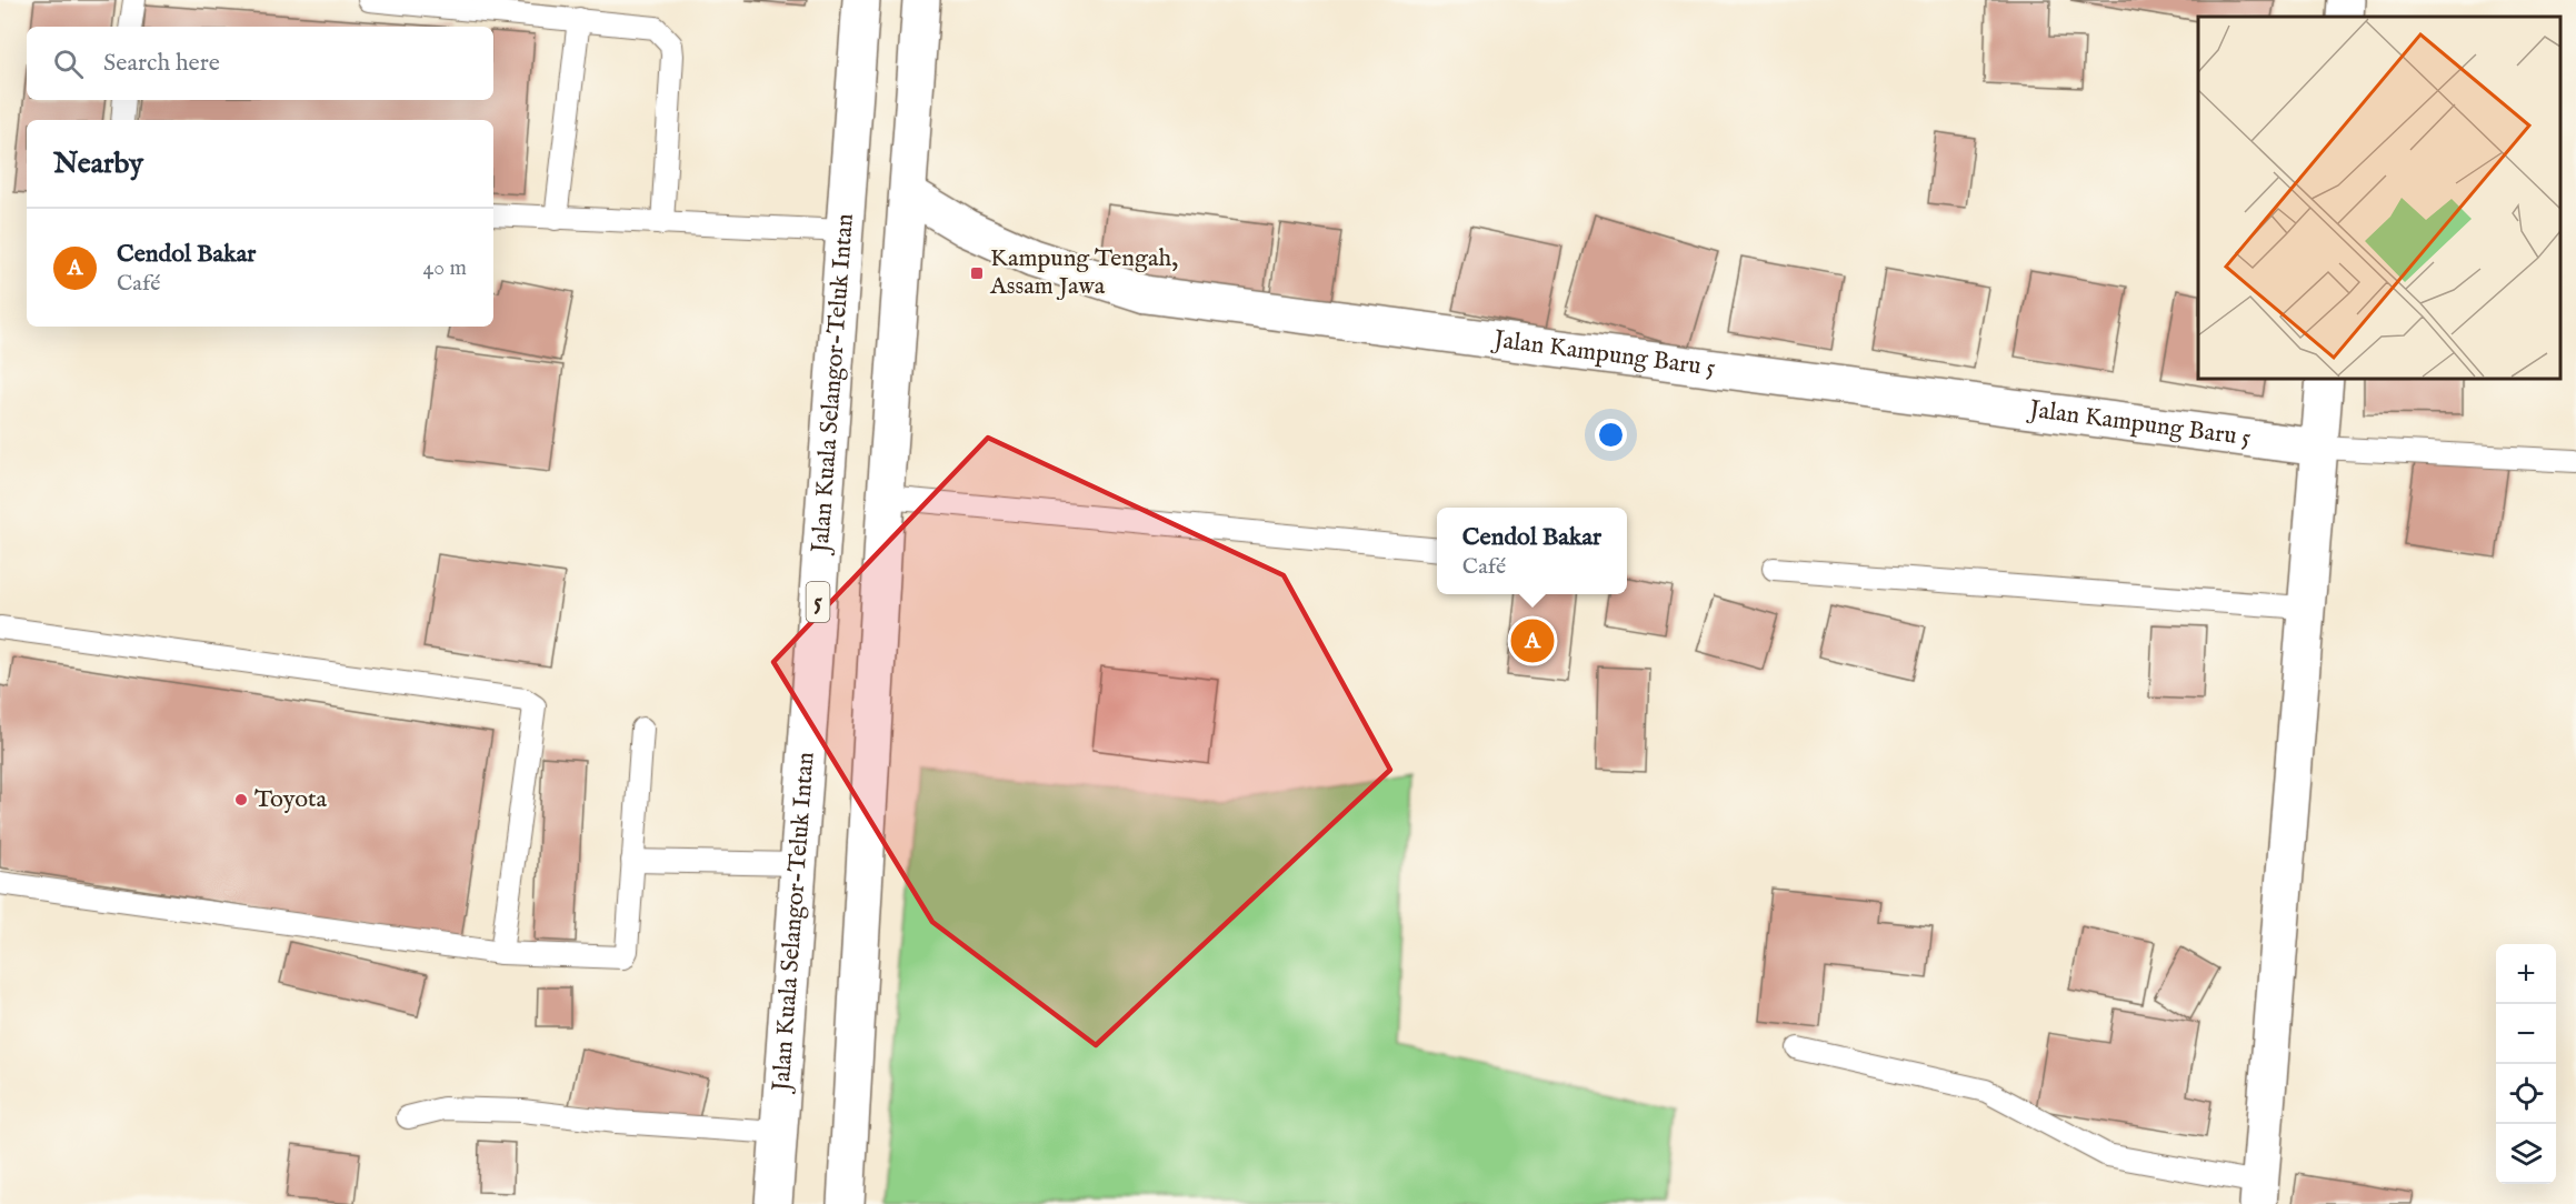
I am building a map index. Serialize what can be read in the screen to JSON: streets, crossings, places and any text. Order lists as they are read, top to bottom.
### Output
{
  "streets": {
    "main road": ["Jalan Kampung Baru 5", "Jalan Kuala Selangor-Teluk Intan", "5"]
  },
  "places": {
    "transit": ["Kampung Tengah, Assam Jawa"],
    "other": ["Toyota"]
  },
  "page": {
    "search": "Search here",
    "heading": "Nearby",
    "list": [
      {
        "mark": "A",
        "name": "Cendol Bakar",
        "note": "Café",
        "value": "40 m"
      }
    ],
    "popup": ["Cendol Bakar", "Café"],
    "pins": "A",
    "map_buttons": ["+", "−"]
  }
}
